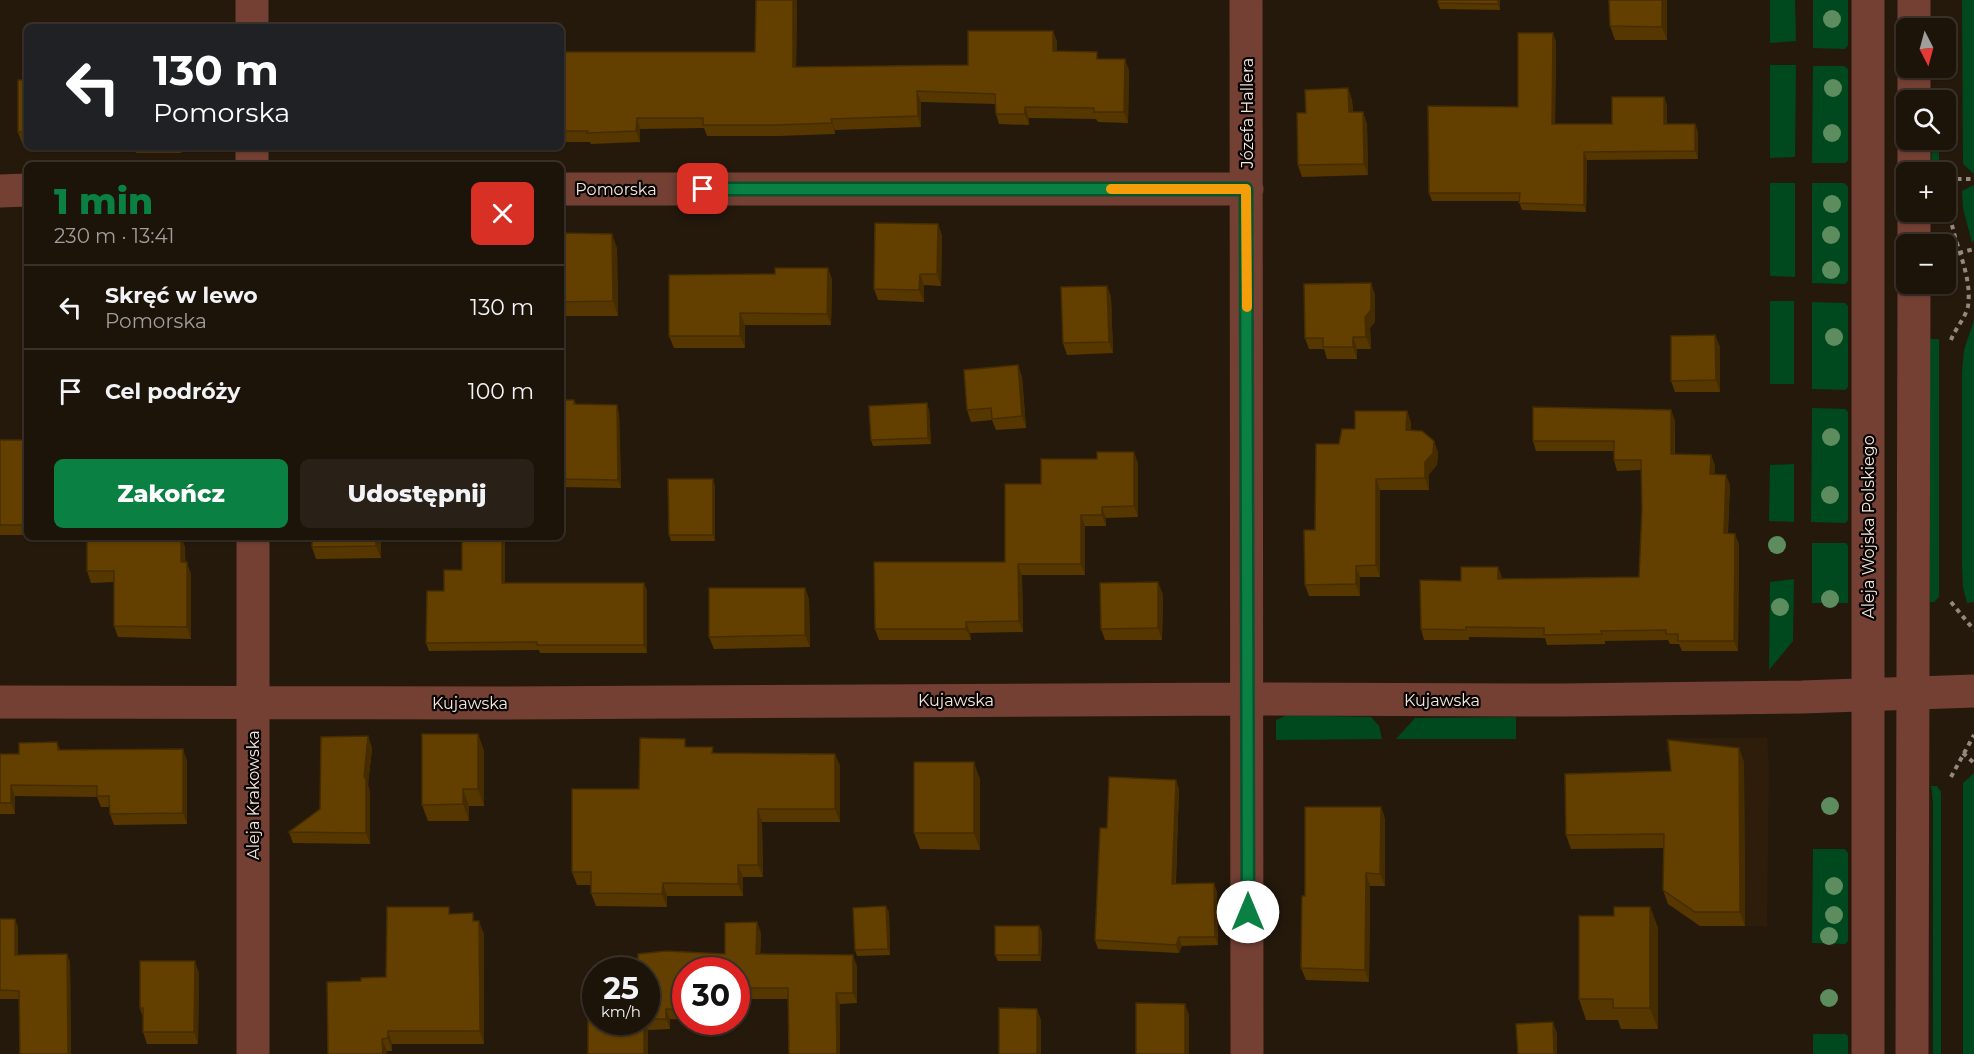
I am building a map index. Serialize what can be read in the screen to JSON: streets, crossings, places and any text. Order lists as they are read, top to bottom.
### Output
{
  "streets": {
    "street": [
      "Józefa Hallera",
      "Pomorska",
      "Aleja Wojska Polskiego",
      "Kujawska",
      "Aleja Krakowska"
    ]
  },
  "crossings": [
    ["Józefa Hallera", "Pomorska"],
    ["Józefa Hallera", "Kujawska"],
    ["Aleja Wojska Polskiego", "Kujawska"],
    ["Kujawska", "Aleja Krakowska"]
  ],
  "north": "bottom",
  "page": {
    "map_buttons": ["+", "−"],
    "turn": ["130 m", "Pomorska"],
    "heading": ["1 min", "230 m · 13:41"],
    "list": [
      {
        "name": "Skręć w lewo",
        "note": "Pomorska",
        "value": "130 m"
      },
      {
        "name": "Cel podróży",
        "value": "100 m"
      }
    ],
    "buttons": ["Zakończ", "Udostępnij"],
    "speed": "25 km/h",
    "limit": "30"
  }
}
